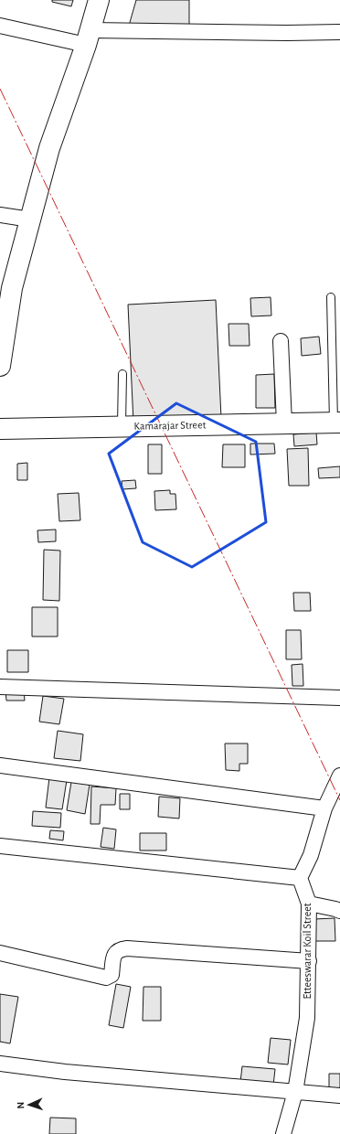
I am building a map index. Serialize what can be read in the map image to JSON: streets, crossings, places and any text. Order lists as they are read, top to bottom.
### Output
{
  "streets": {
    "street": ["Kamarajar Street", "Etteeswarar Koil Street"]
  },
  "north": "left"
}
